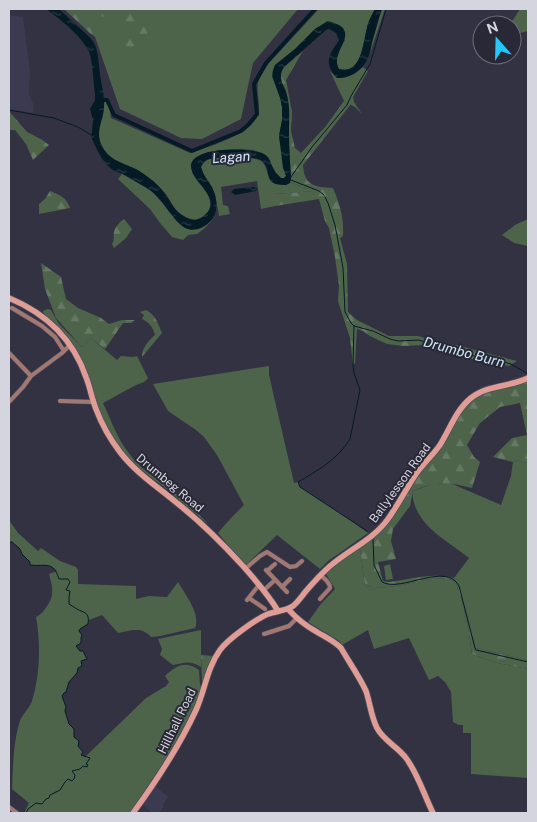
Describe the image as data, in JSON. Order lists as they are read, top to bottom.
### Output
{
  "streets": {
    "street": ["Drumbeg Road", "Ballylesson Road", "Hillhall Road"]
  },
  "crossings": [
    ["Drumbeg Road", "Hillhall Road"],
    ["Ballylesson Road", "Hillhall Road"]
  ],
  "water": ["Lagan", "Drumbo Burn"],
  "north": "top"
}
